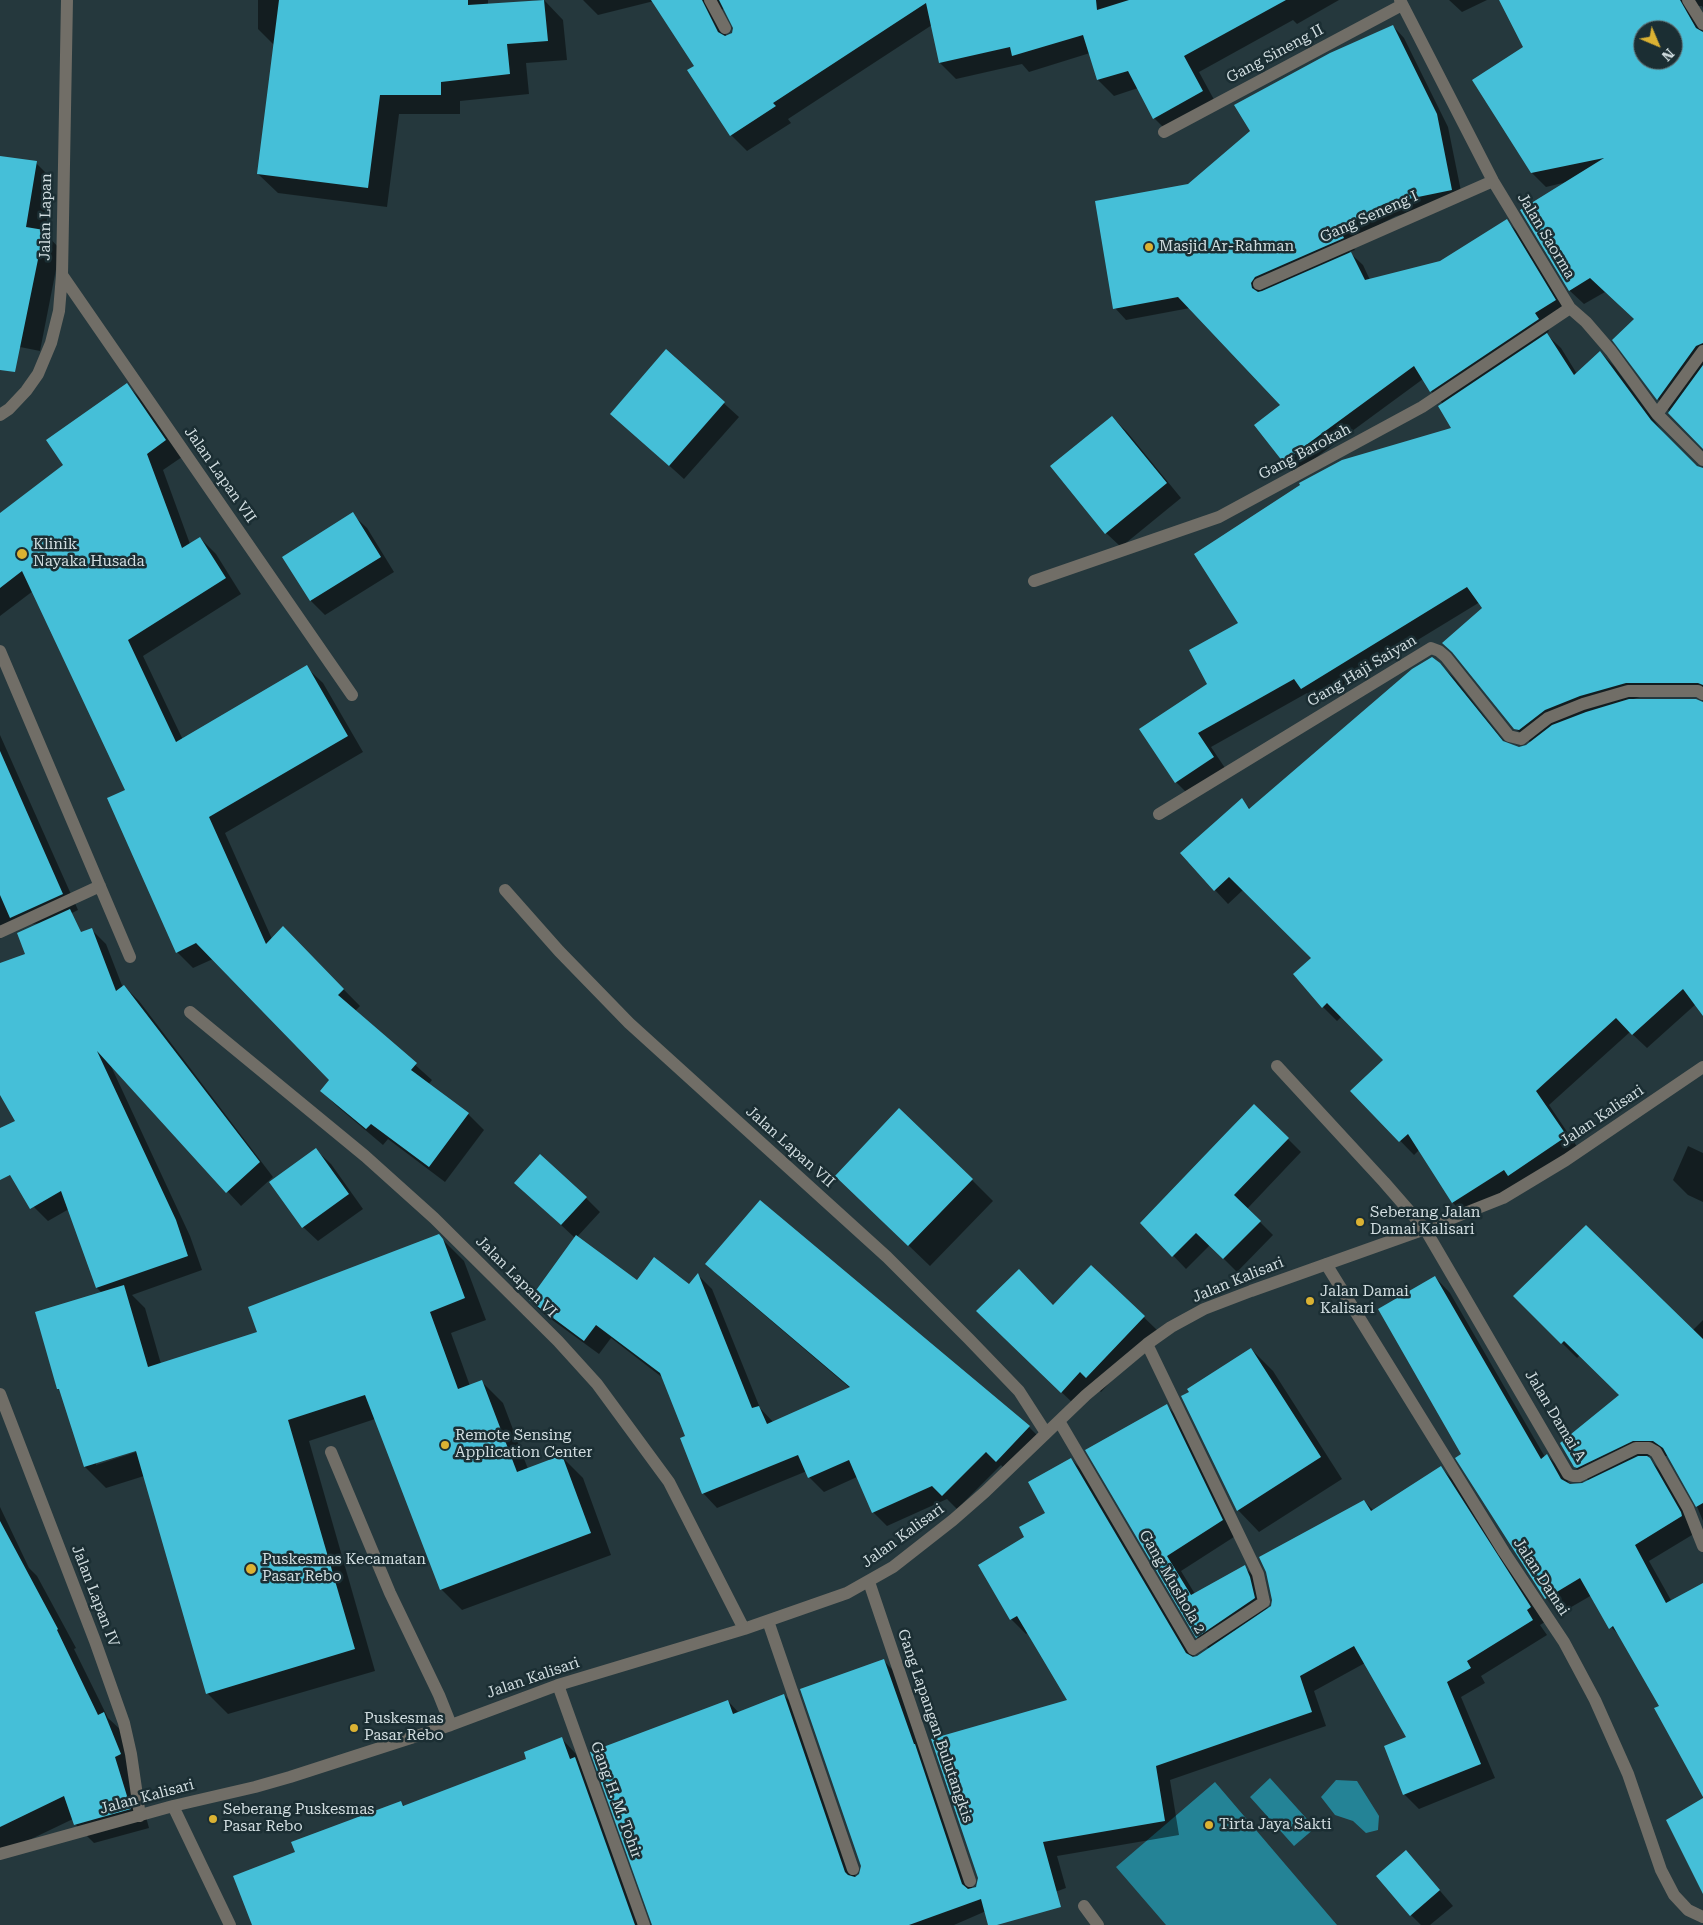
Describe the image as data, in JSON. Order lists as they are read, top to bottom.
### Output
{
  "streets": {
    "street": [
      "Gang Sineng II",
      "Jalan Lapan",
      "Gang Seneng I",
      "Jalan Saorma",
      "Gang Barokah",
      "Jalan Lapan VII",
      "Gang Haji Saiyan",
      "Jalan Kalisari",
      "Jalan Lapan VI",
      "Jalan Damai A",
      "Jalan Damai",
      "Gang Mushola 2",
      "Jalan Lapan IV",
      "Gang Lapangan Bulutangkis",
      "Gang H. M. Tohir"
    ]
  },
  "crossings": [
    ["Gang Sineng II", "Jalan Saorma"],
    ["Jalan Lapan", "Jalan Lapan VII"],
    ["Gang Seneng I", "Jalan Saorma"],
    ["Jalan Saorma", "Gang Barokah"],
    ["Jalan Lapan VII", "Jalan Kalisari"],
    ["Jalan Kalisari", "Jalan Lapan VI"],
    ["Jalan Kalisari", "Jalan Damai A"],
    ["Jalan Kalisari", "Jalan Damai"],
    ["Jalan Kalisari", "Gang Mushola 2"],
    ["Jalan Kalisari", "Jalan Lapan IV"],
    ["Jalan Kalisari", "Gang Lapangan Bulutangkis"],
    ["Jalan Kalisari", "Gang H. M. Tohir"]
  ],
  "places": [
    "Masjid Ar-Rahman",
    "Klinik Nayaka Husada",
    "Seberang Jalan Damai Kalisari",
    "Jalan Damai Kalisari",
    "Remote Sensing Application Center",
    "Puskesmas Kecamatan Pasar Rebo",
    "Puskesmas Pasar Rebo",
    "Seberang Puskesmas Pasar Rebo",
    "Tirta Jaya Sakti"
  ],
  "north": "bottom right"
}
